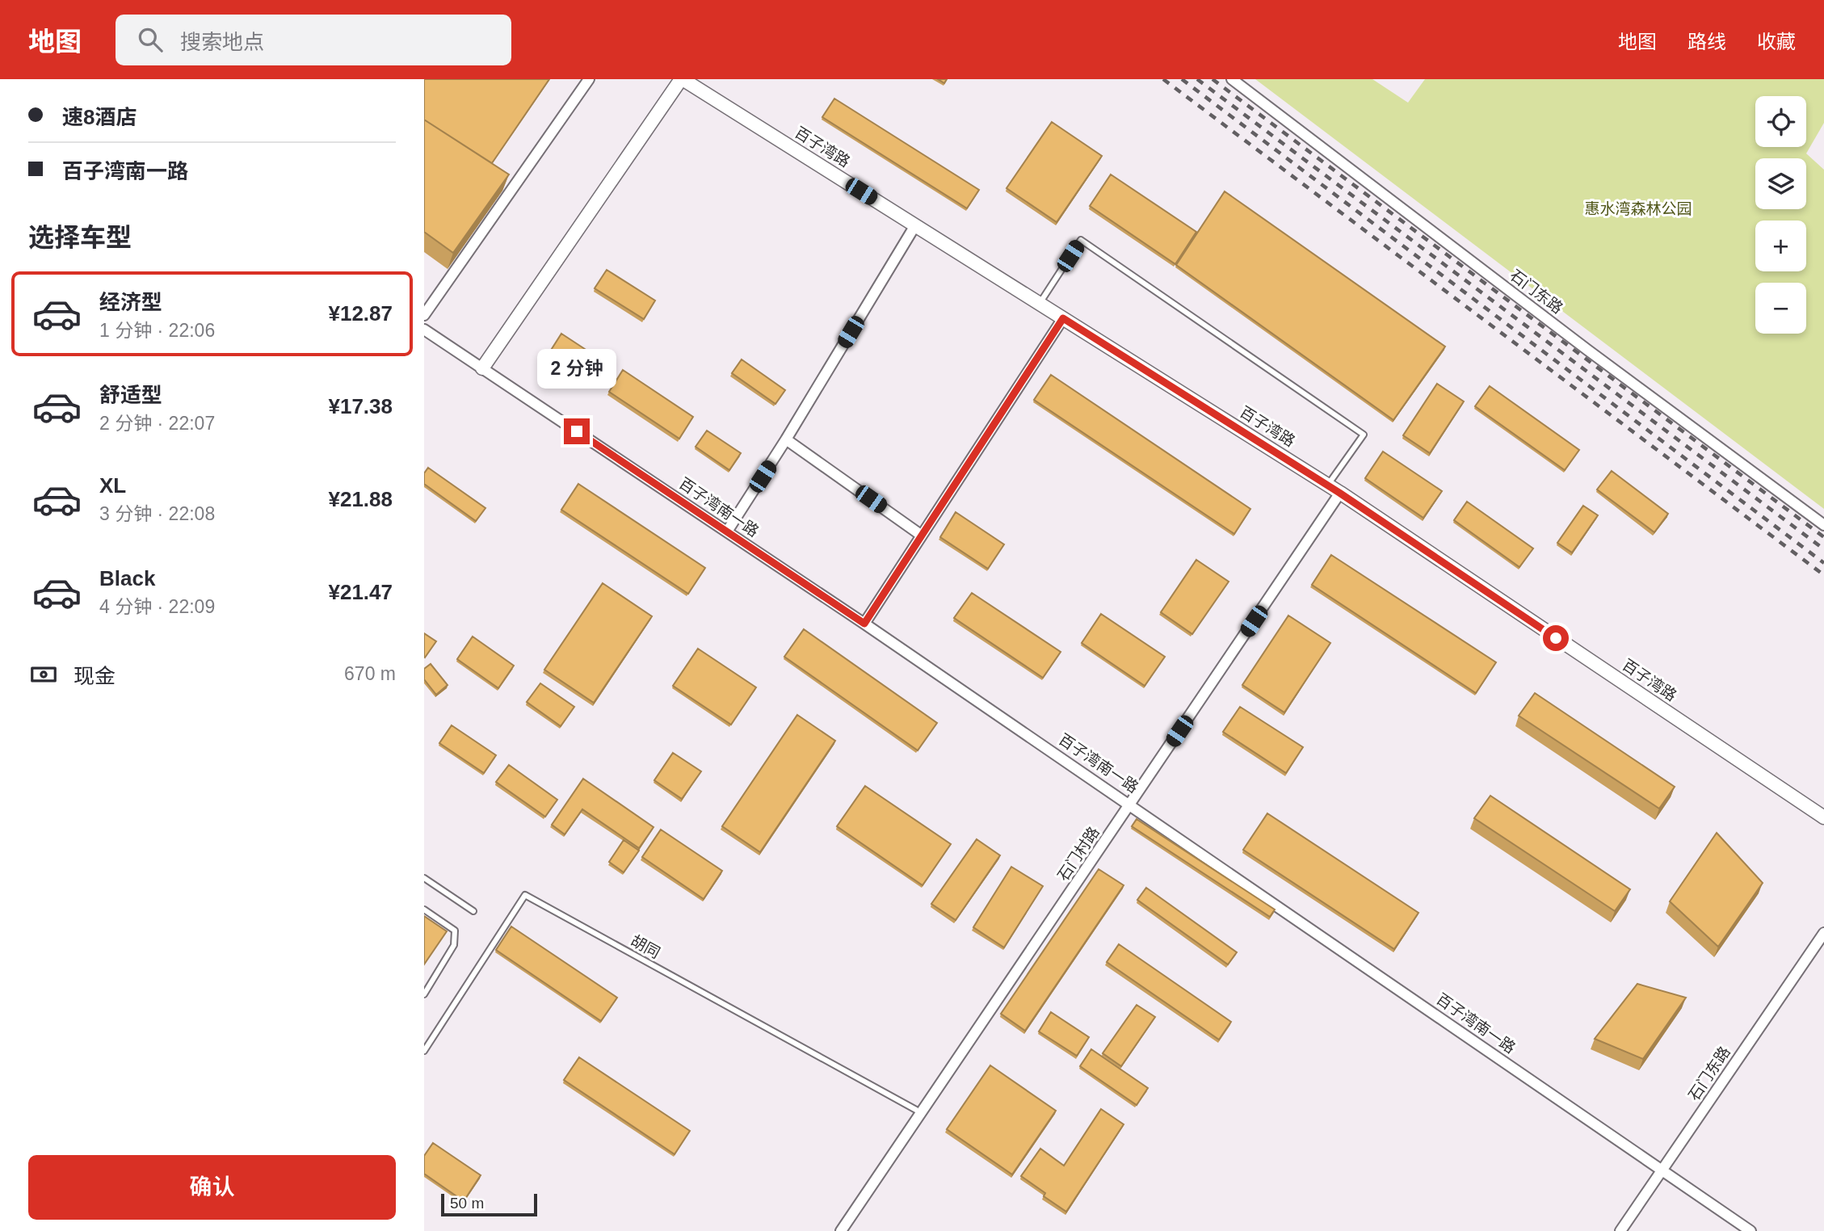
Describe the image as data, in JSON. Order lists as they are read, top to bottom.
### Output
{
  "streets": {
    "street": [
      "百子湾路",
      "石门东路",
      "百子湾南一路",
      "石门村路"
    ],
    "lane": ["胡同"]
  },
  "crossings": [
    ["百子湾路", "石门村路"],
    ["石门东路", "百子湾南一路"],
    ["百子湾南一路", "石门村路"]
  ],
  "parks": ["惠水湾森林公园"],
  "scale_bar": "50 m",
  "page": {
    "header": "地图",
    "search": "搜索地点",
    "nav": ["地图", "路线", "收藏"],
    "banner": ["速8酒店", "百子湾南一路"],
    "map_buttons": ["+", "−"],
    "heading": "选择车型",
    "list": [
      {
        "name": "经济型",
        "note": "1 分钟 · 22:06",
        "value": "¥12.87"
      },
      {
        "name": "舒适型",
        "note": "2 分钟 · 22:07",
        "value": "¥17.38"
      },
      {
        "name": "XL",
        "note": "3 分钟 · 22:08",
        "value": "¥21.88"
      },
      {
        "name": "Black",
        "note": "4 分钟 · 22:09",
        "value": "¥21.47"
      }
    ],
    "bubble": "2 分钟",
    "pay": ["现金", "670 m"],
    "buttons": "确认",
    "scale": "50 m"
  }
}
